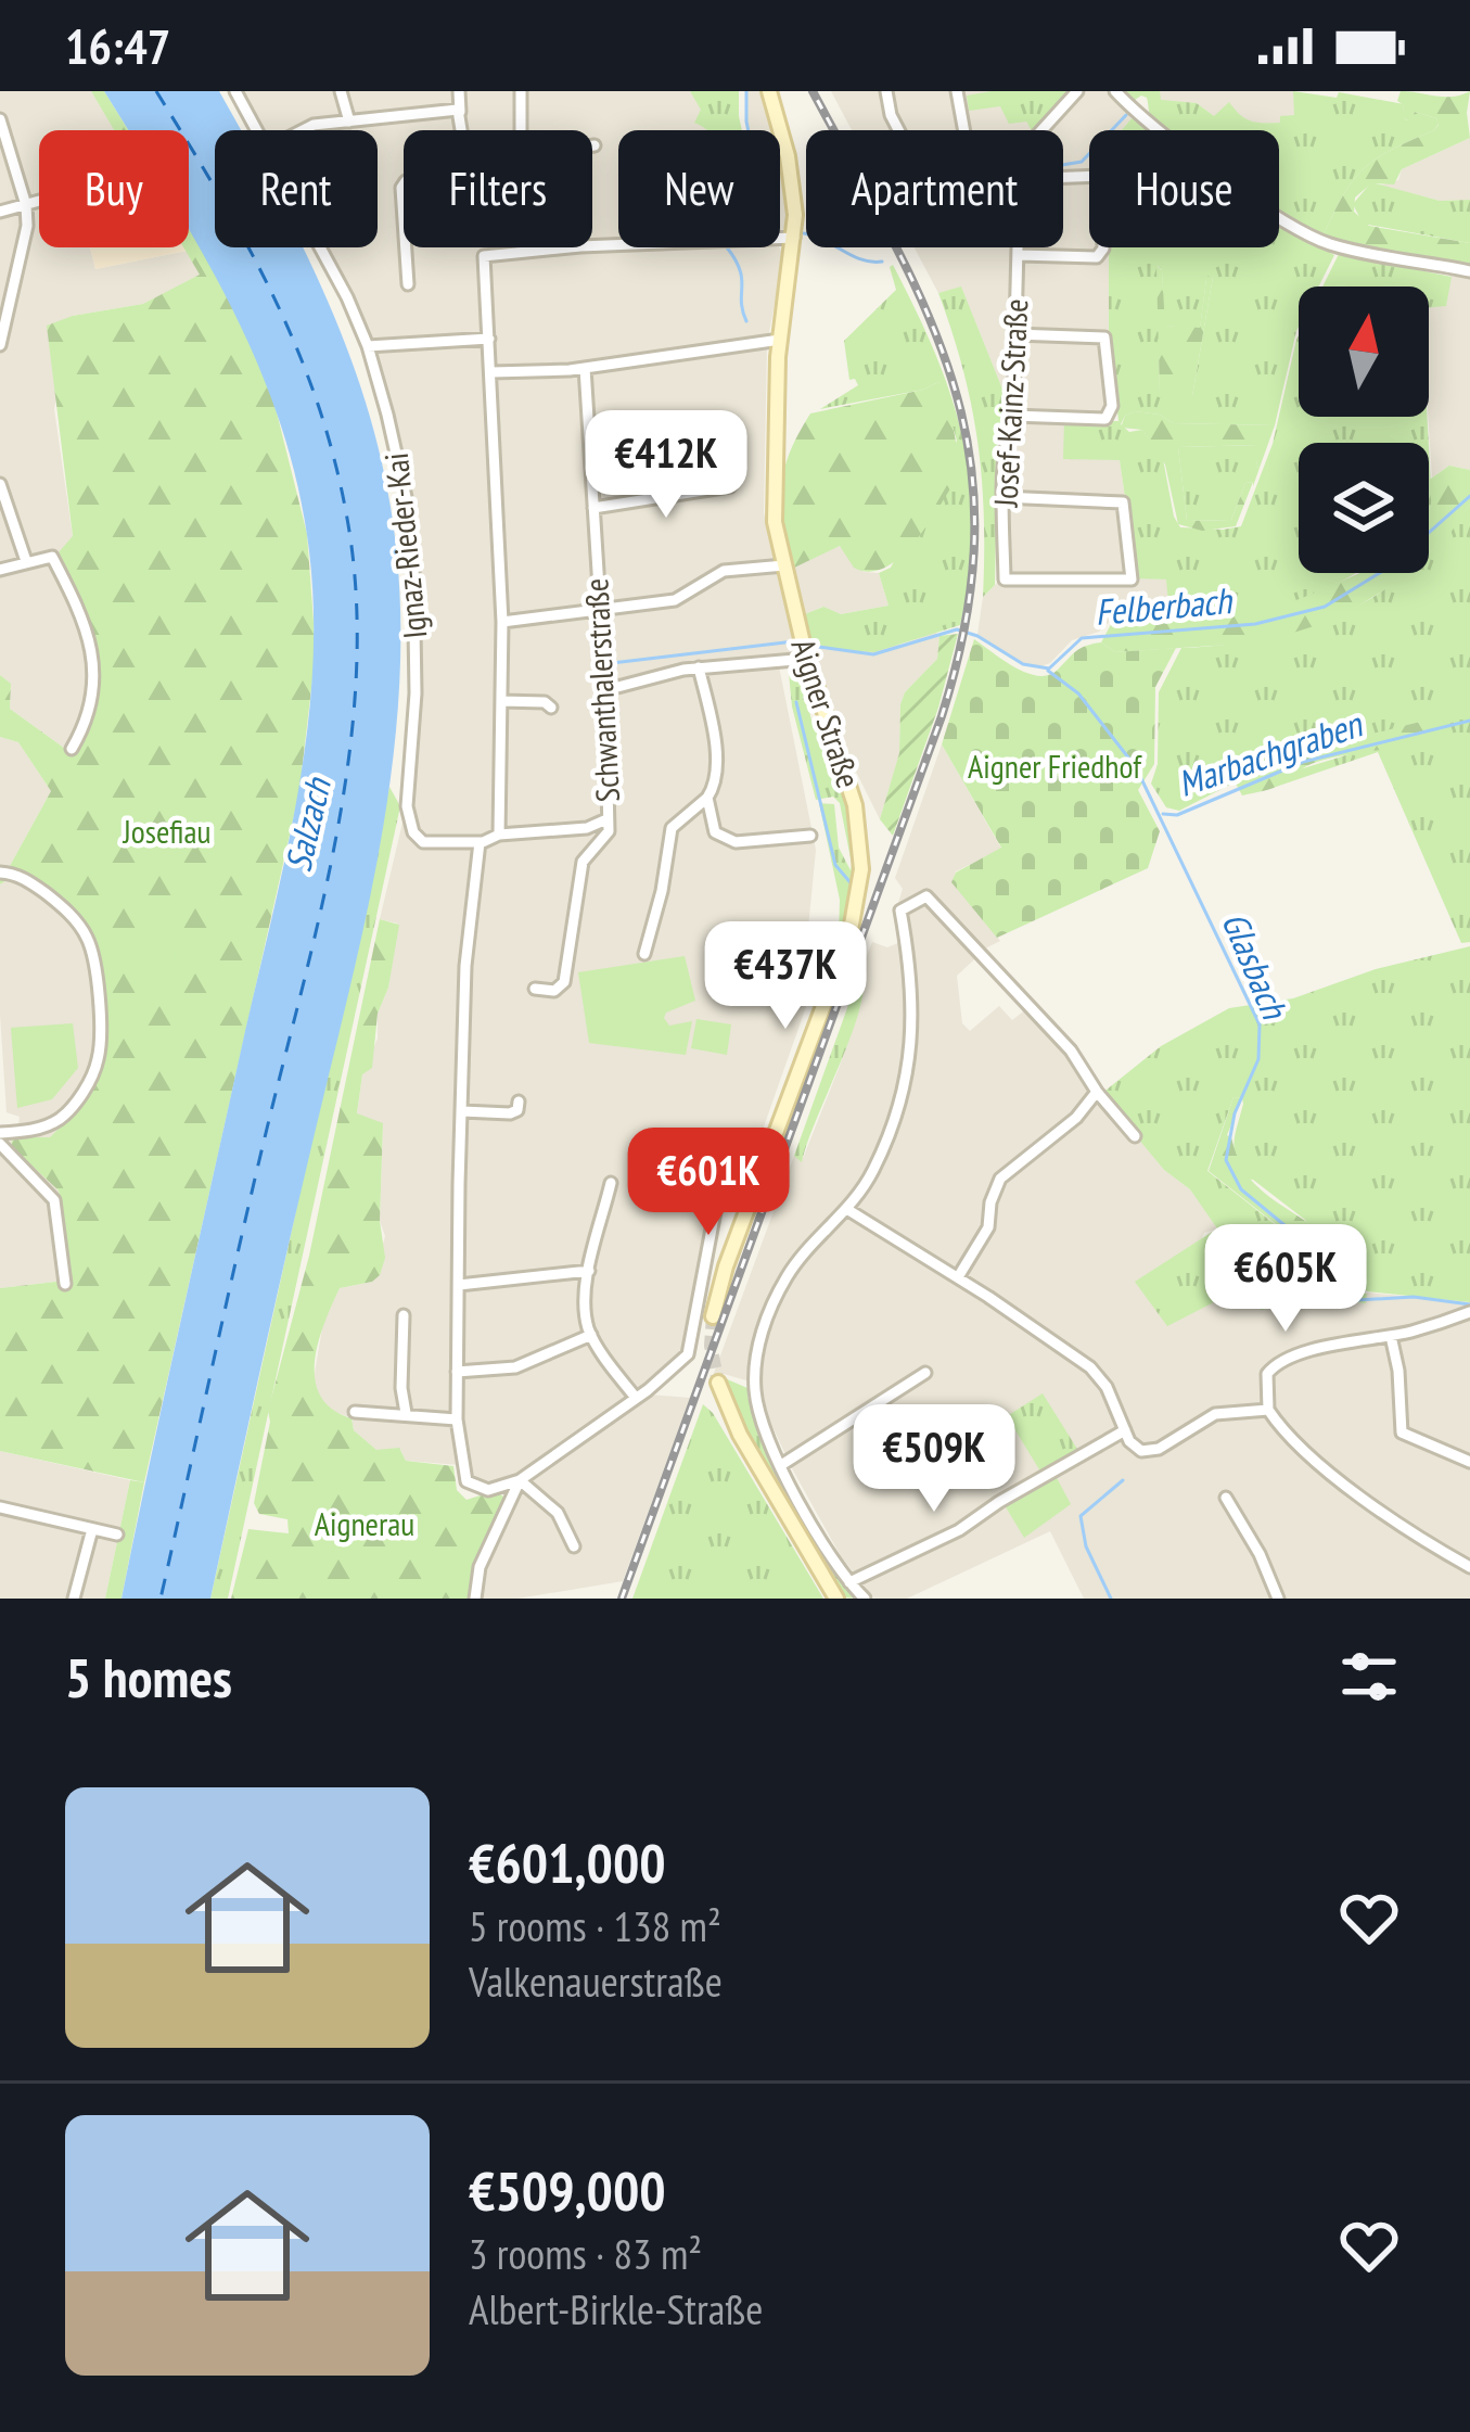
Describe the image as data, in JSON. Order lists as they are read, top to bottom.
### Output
{
  "streets": {
    "main road": ["Aigner Straße"],
    "street": ["Josef-Kainz-Straße", "Ignaz-Rieder-Kai", "Schwanthalerstraße"]
  },
  "crossings": [
    ["Ignaz-Rieder-Kai", "Schwanthalerstraße"]
  ],
  "water": [
    "Felberbach",
    "Marbachgraben",
    "Salzach",
    "Glasbach"
  ],
  "parks": ["Aigner Friedhof", "Josefiau", "Aignerau"],
  "north": "top",
  "page": {
    "status": "16:47",
    "chip": [
      "Buy",
      "Rent",
      "Filters",
      "New",
      "Apartment",
      "House"
    ],
    "price": [
      "€412K",
      "€437K",
      "€601K",
      "€605K",
      "€509K"
    ],
    "heading": "5 homes",
    "list": [
      {
        "name": "€601,000",
        "note": "5 rooms · 138 m² · Valkenauerstraße"
      },
      {
        "name": "€509,000",
        "note": "3 rooms · 83 m² · Albert-Birkle-Straße"
      }
    ]
  }
}
